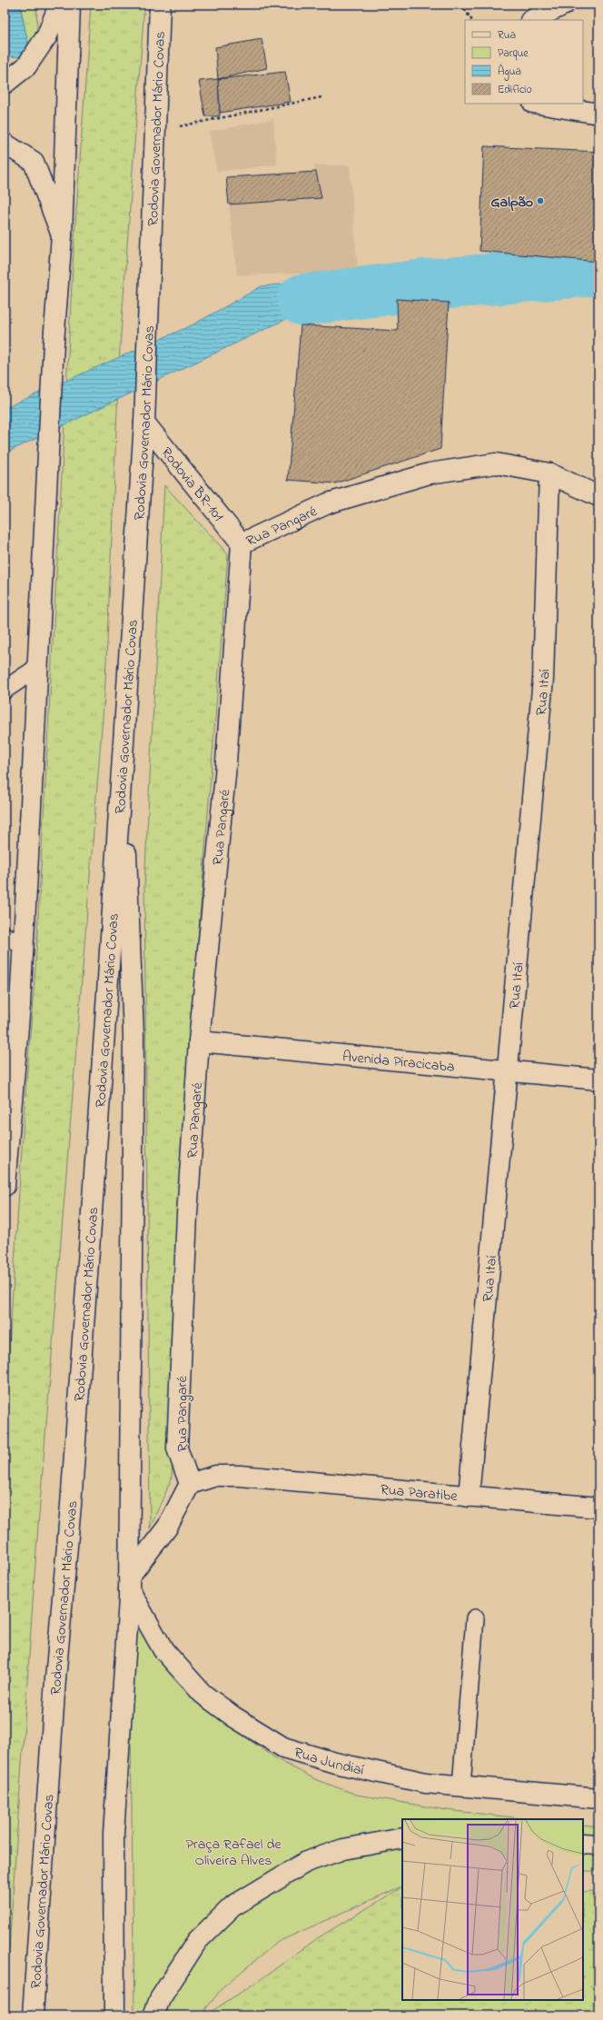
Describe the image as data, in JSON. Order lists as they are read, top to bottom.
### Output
{
  "streets": {
    "main road": [
      "Rodovia Governador Mário Covas",
      "Rodovia BR-101",
      "Rua Pangaré",
      "Rua Itaí",
      "Avenida Piracicaba",
      "Rua Paratibe",
      "Rua Jundiaí"
    ]
  },
  "crossings": [
    ["Rodovia Governador Mário Covas", "Rodovia BR-101"],
    ["Rodovia BR-101", "Rua Pangaré"],
    ["Rua Pangaré", "Rua Itaí"],
    ["Rua Pangaré", "Avenida Piracicaba"],
    ["Rua Pangaré", "Rua Paratibe"],
    ["Rua Itaí", "Avenida Piracicaba"],
    ["Rua Itaí", "Rua Paratibe"]
  ],
  "parks": ["Praça Rafael de Oliveira Alves"],
  "places": ["Galpão"],
  "legend": [
    "Rua",
    "Parque",
    "Água",
    "Edifício"
  ]
}
